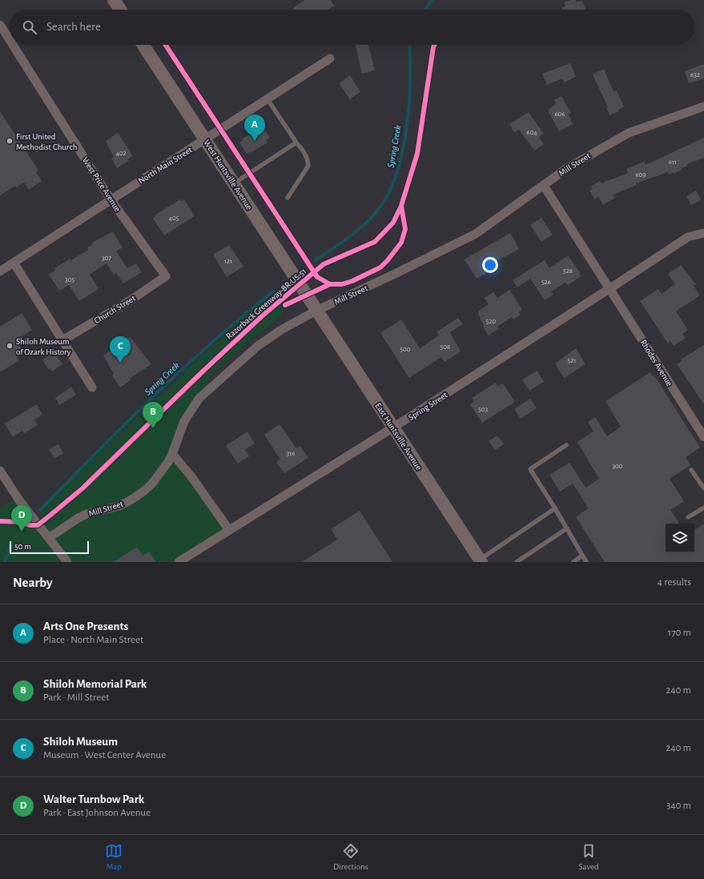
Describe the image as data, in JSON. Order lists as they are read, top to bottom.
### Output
{
  "streets": {
    "main road": ["West Huntsville Avenue", "East Huntsville Avenue"],
    "street": [
      "Mill Street",
      "North Main Street",
      "West Price Avenue",
      "Church Street",
      "Rhodes Avenue",
      "Spring Street"
    ],
    "cycle path": ["Razorback Greenway-BR:US:51"]
  },
  "crossings": [
    ["Mill Street", "West Huntsville Avenue"],
    ["Mill Street", "Rhodes Avenue"],
    ["Mill Street", "East Huntsville Avenue"],
    ["North Main Street", "West Huntsville Avenue"],
    ["North Main Street", "West Price Avenue"],
    ["West Huntsville Avenue", "East Huntsville Avenue"],
    ["West Price Avenue", "Church Street"],
    ["Rhodes Avenue", "Spring Street"],
    ["Spring Street", "East Huntsville Avenue"]
  ],
  "water": ["Spring Creek"],
  "places": ["First United Methodist Church", "Shiloh Museum of Ozark History"],
  "house_numbers": [
    "632",
    "606",
    "604",
    "402",
    "611",
    "609",
    "405",
    "307",
    "121",
    "528",
    "305",
    "526",
    "520",
    "508",
    "500",
    "521",
    "503",
    "316",
    "300"
  ],
  "scale_bar": "50 m",
  "page": {
    "search": "Search here",
    "pins": [
      "A",
      "C",
      "B",
      "D"
    ],
    "scale": "50 m",
    "heading": ["Nearby", "4 results"],
    "list": [
      {
        "mark": "A",
        "name": "Arts One Presents",
        "note": "Place · North Main Street",
        "value": "170 m"
      },
      {
        "mark": "B",
        "name": "Shiloh Memorial Park",
        "note": "Park · Mill Street",
        "value": "240 m"
      },
      {
        "mark": "C",
        "name": "Shiloh Museum",
        "note": "Museum · West Center Avenue",
        "value": "240 m"
      },
      {
        "mark": "D",
        "name": "Walter Turnbow Park",
        "note": "Park · East Johnson Avenue",
        "value": "340 m"
      }
    ],
    "nav": ["Map", "Directions", "Saved"]
  }
}
